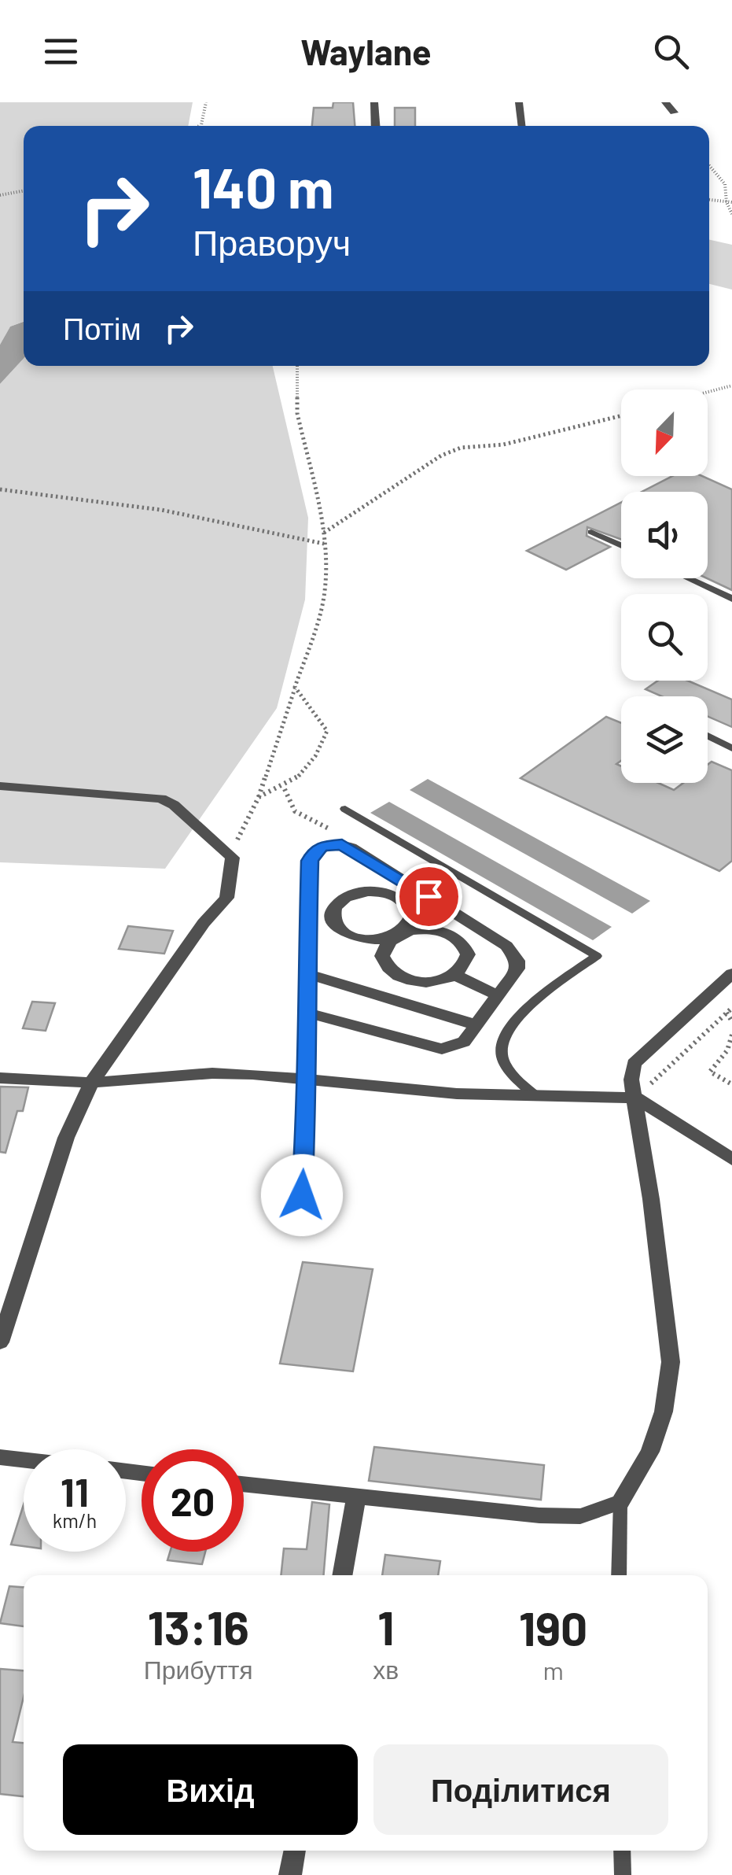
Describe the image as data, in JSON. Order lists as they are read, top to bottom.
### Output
{
  "north": "bottom left",
  "page": {
    "header": "Waylane",
    "turn": ["140 m", "Праворуч"],
    "then": "Потім",
    "speed": "11 km/h",
    "limit": "20",
    "eta": [
      "13:16",
      "Прибуття",
      "1",
      "хв",
      "190",
      "m"
    ],
    "buttons": ["Вихід", "Поділитися"]
  }
}
